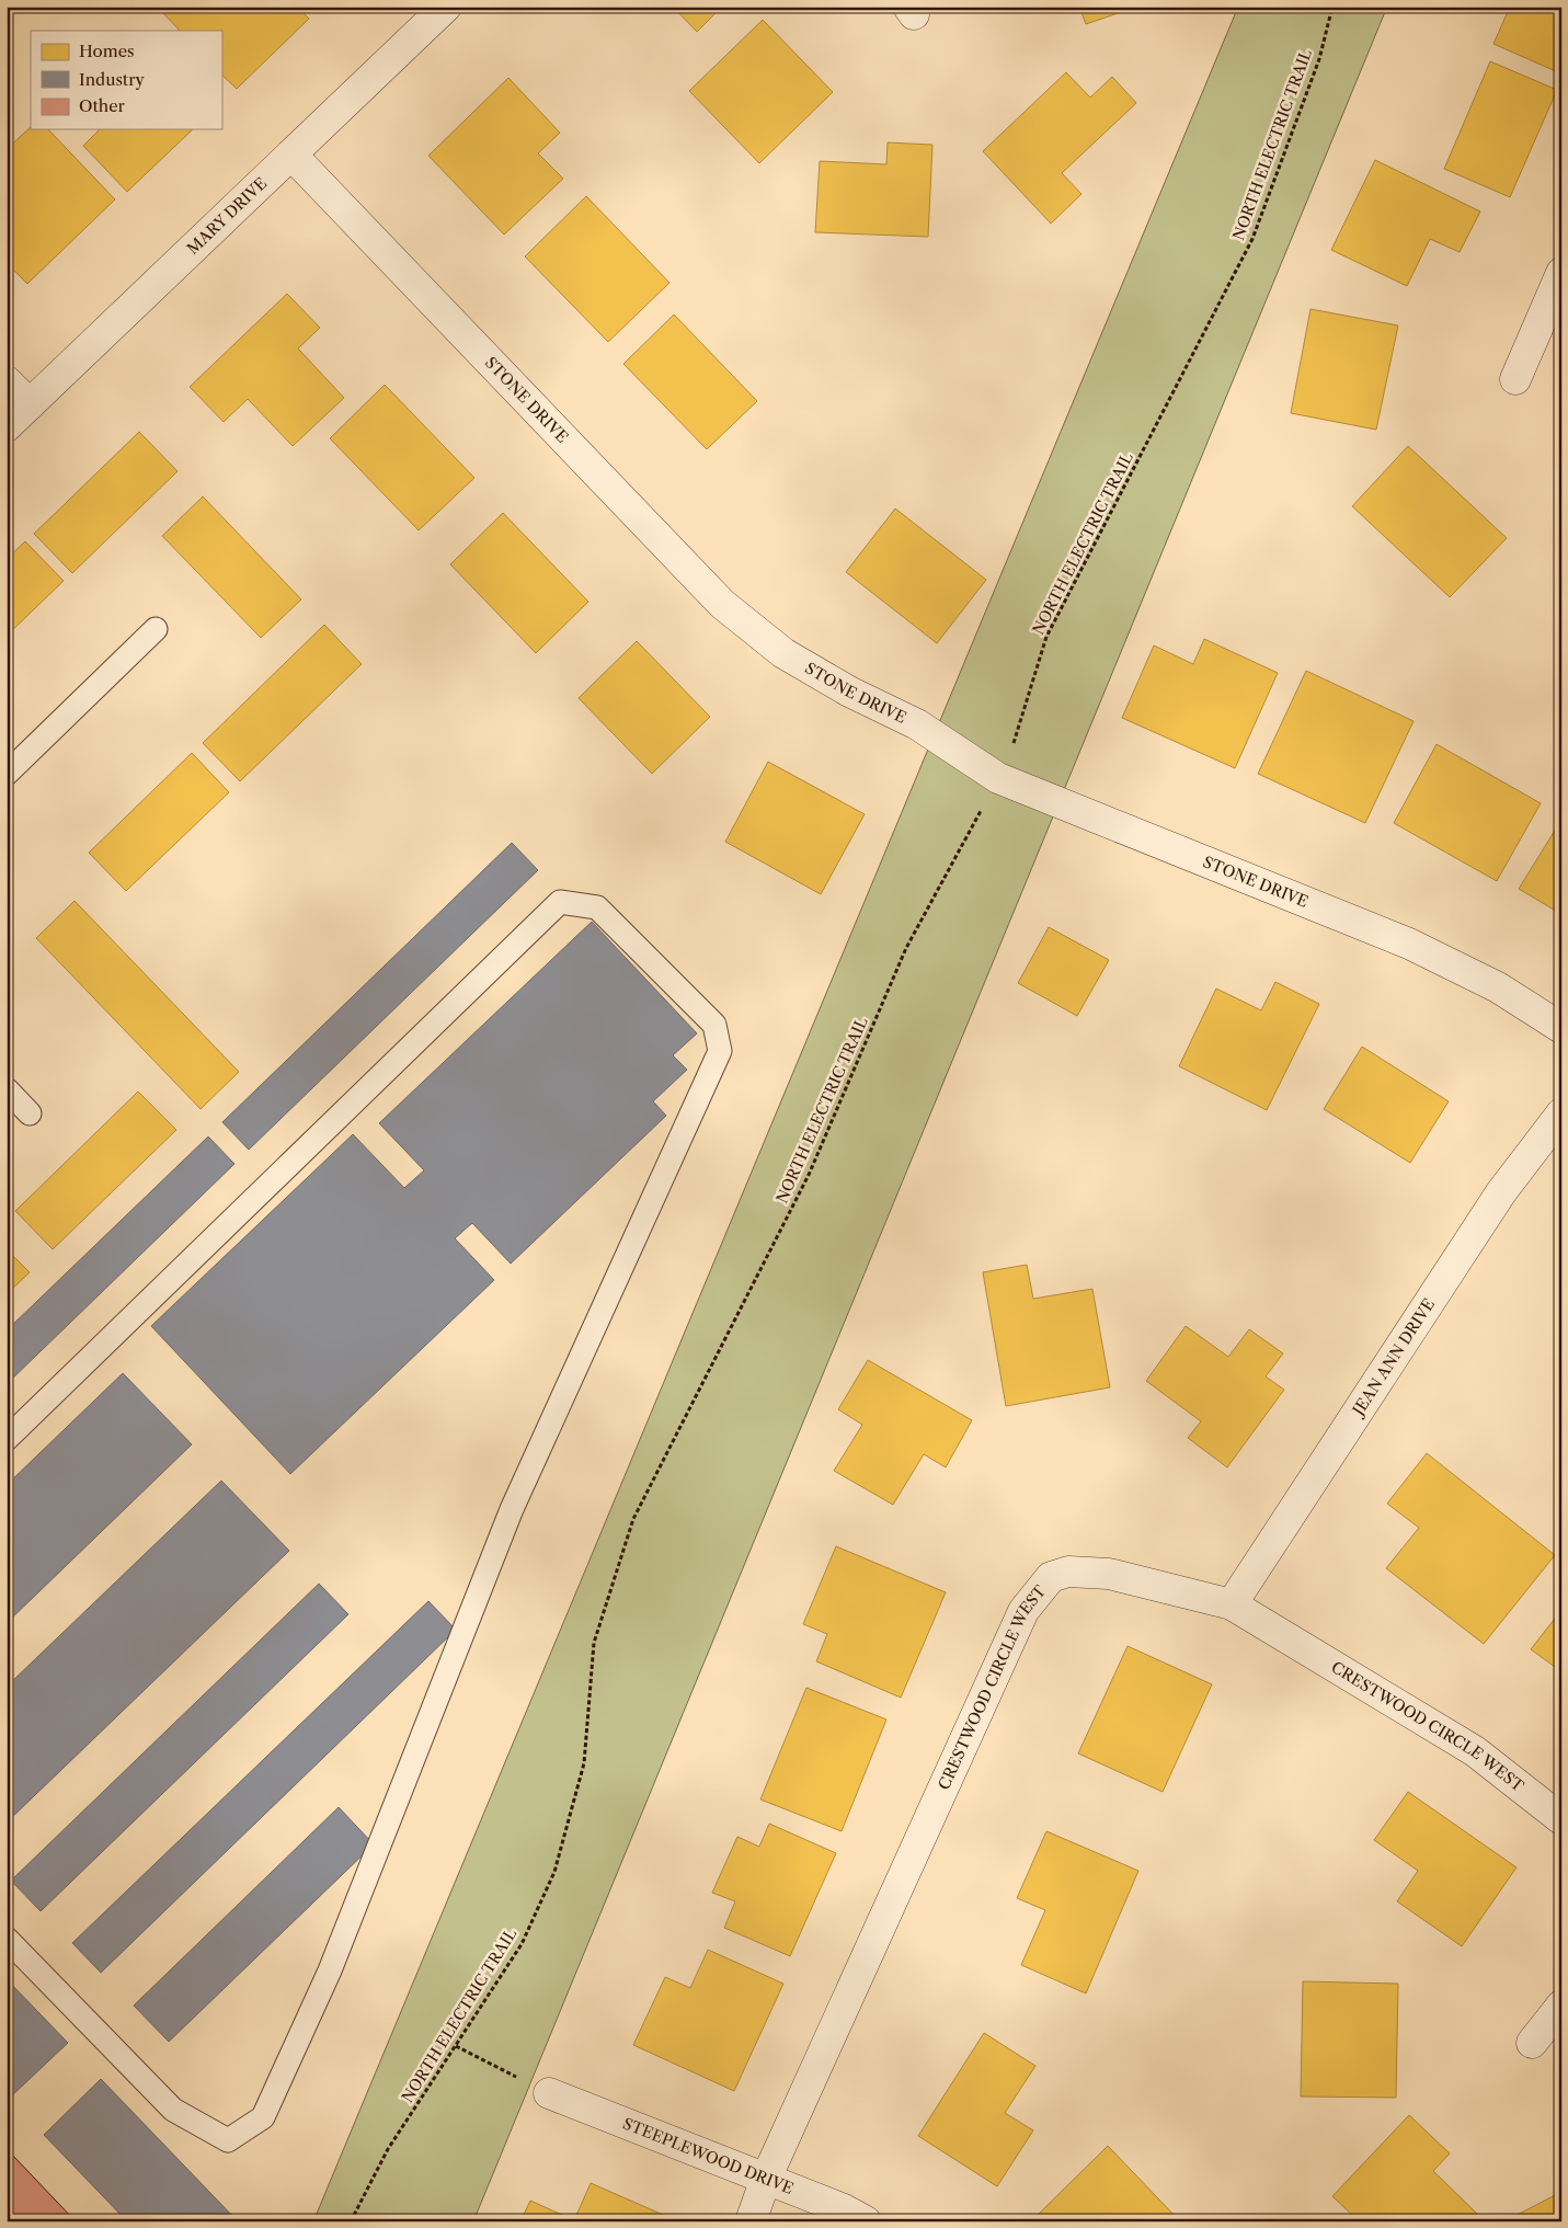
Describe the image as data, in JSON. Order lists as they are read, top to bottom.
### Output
{
  "streets": {
    "street": [
      "MARY DRIVE",
      "STONE DRIVE",
      "JEAN ANN DRIVE",
      "CRESTWOOD CIRCLE WEST",
      "STEEPLEWOOD DRIVE"
    ],
    "path": ["NORTH ELECTRIC TRAIL"]
  },
  "crossings": [
    ["NORTH ELECTRIC TRAIL", "STONE DRIVE"],
    ["MARY DRIVE", "STONE DRIVE"],
    ["JEAN ANN DRIVE", "CRESTWOOD CIRCLE WEST"],
    ["CRESTWOOD CIRCLE WEST", "STEEPLEWOOD DRIVE"]
  ],
  "legend": ["Homes", "Industry", "Other"]
}
